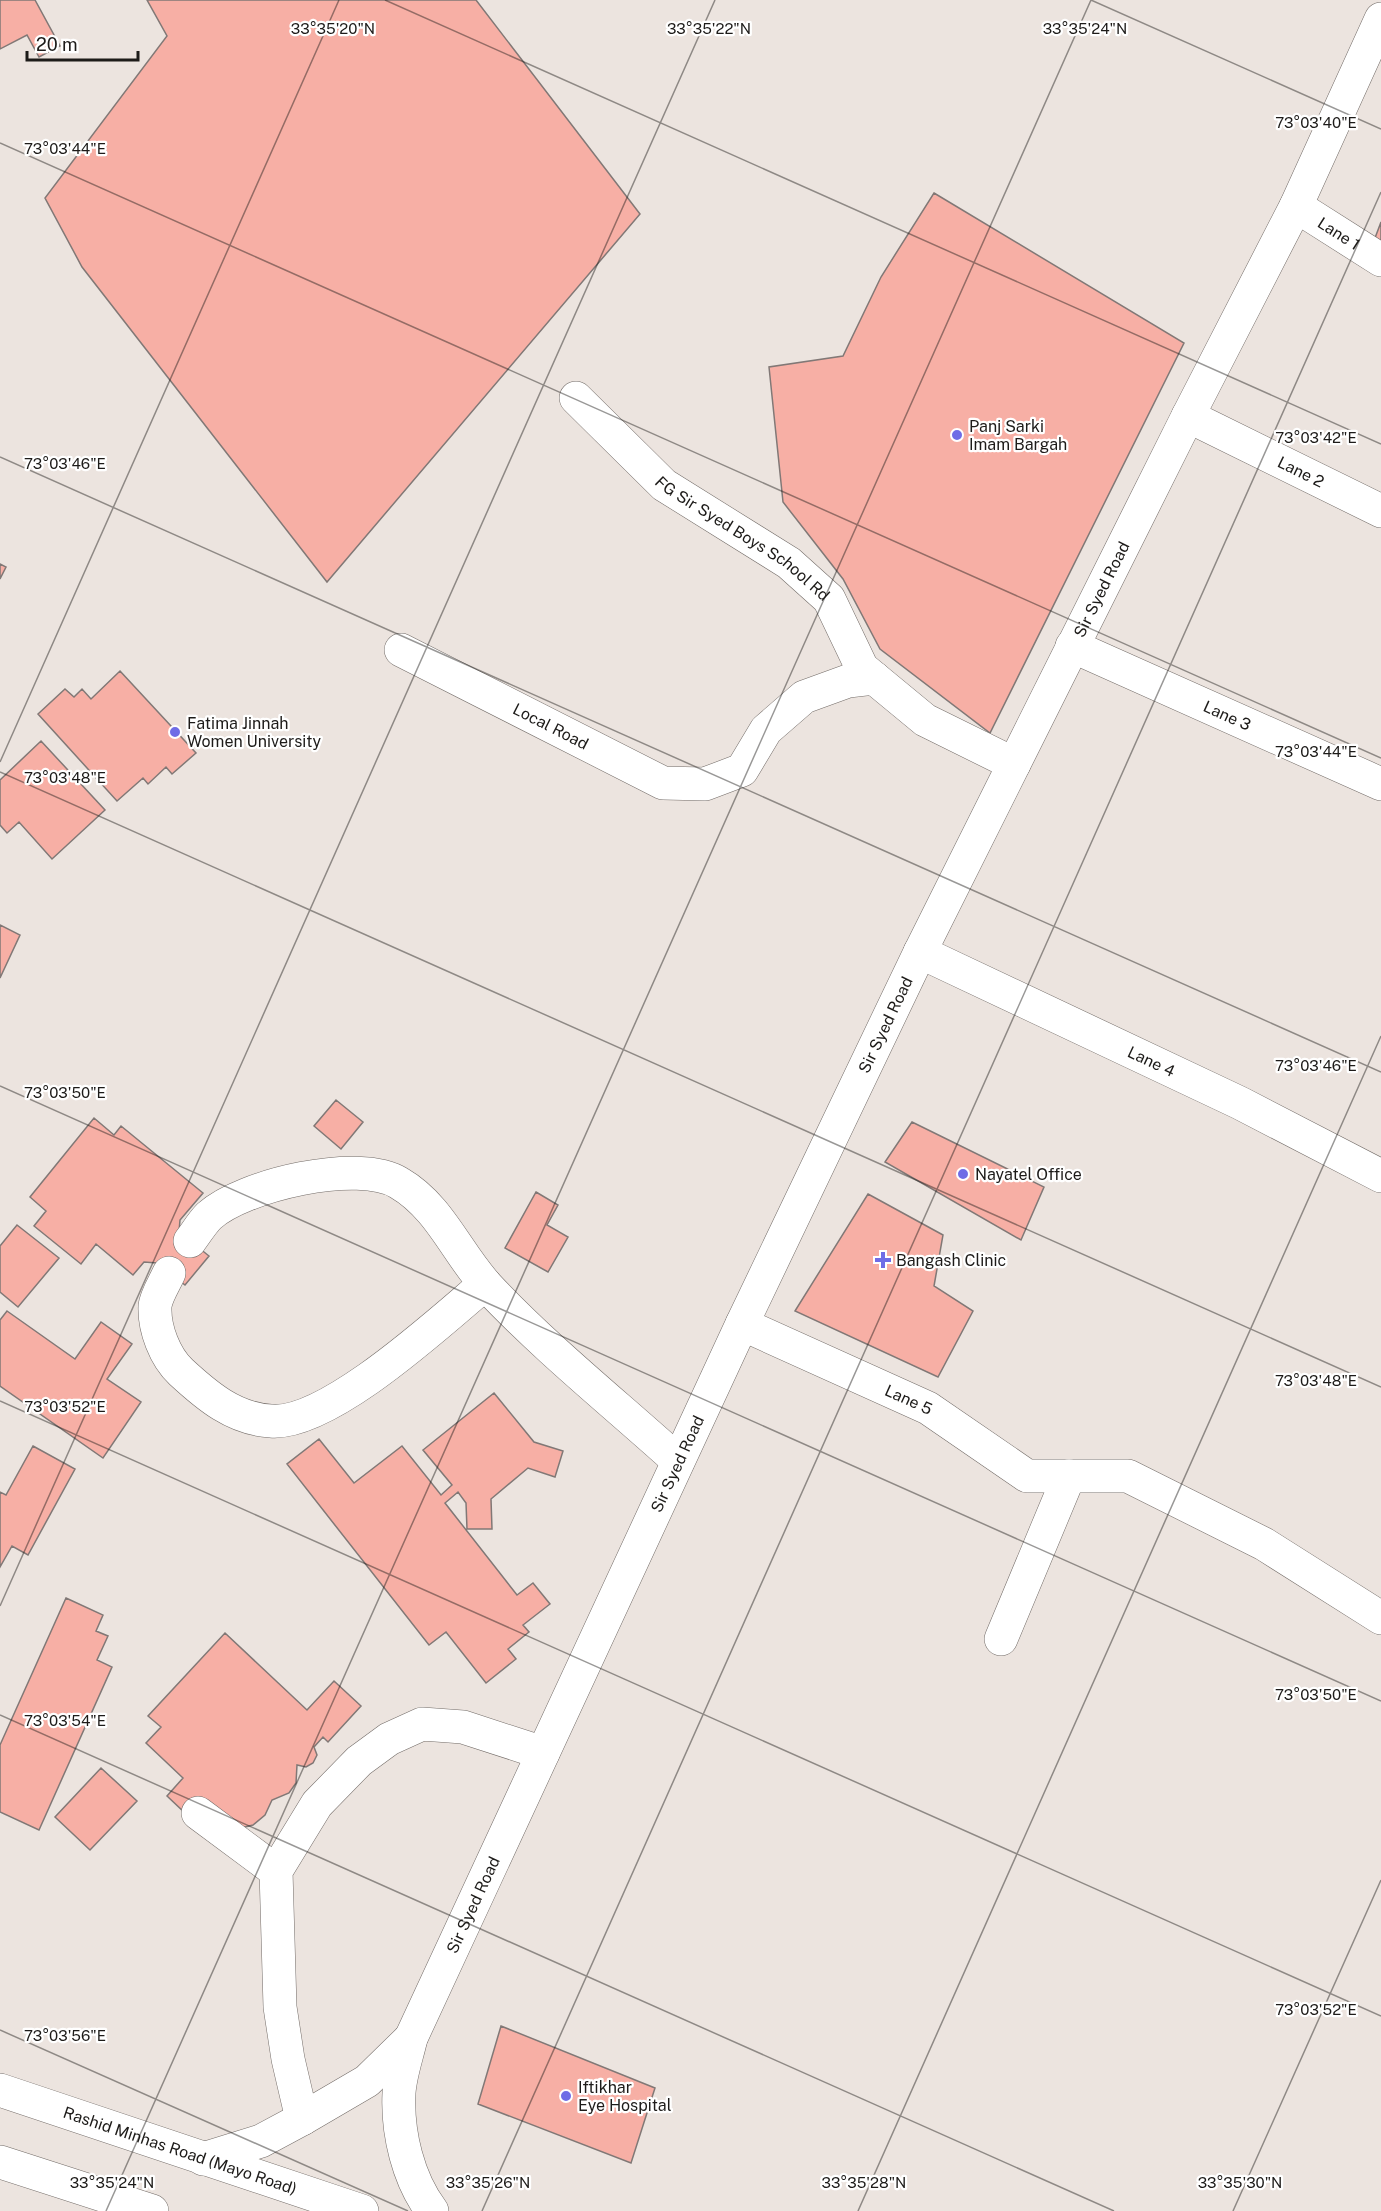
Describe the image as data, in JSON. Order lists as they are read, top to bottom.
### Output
{
  "streets": {
    "street": [
      "Lane 1",
      "Lane 2",
      "FG Sir Syed Boys School Rd",
      "Sir Syed Road",
      "Lane 3",
      "Local Road",
      "Lane 4",
      "Lane 5",
      "Rashid Minhas Road (Mayo Road)"
    ]
  },
  "crossings": [
    ["Lane 1", "Sir Syed Road"],
    ["Lane 2", "Sir Syed Road"],
    ["FG Sir Syed Boys School Rd", "Sir Syed Road"],
    ["FG Sir Syed Boys School Rd", "Local Road"],
    ["Sir Syed Road", "Lane 3"],
    ["Sir Syed Road", "Lane 4"],
    ["Sir Syed Road", "Lane 5"],
    ["Sir Syed Road", "Rashid Minhas Road (Mayo Road)"]
  ],
  "places": {
    "other": [
      "Panj Sarki Imam Bargah",
      "Fatima Jinnah Women University",
      "Nayatel Office",
      "Iftikhar Eye Hospital"
    ],
    "health": ["Bangash Clinic"]
  },
  "scale_bar": "20 m",
  "coordinates": [
    "33°35'20\"N",
    "33°35'22\"N",
    "33°35'24\"N",
    "73°03'40\"E",
    "73°03'44\"E",
    "73°03'42\"E",
    "73°03'46\"E",
    "73°03'48\"E",
    "73°03'50\"E",
    "73°03'52\"E",
    "73°03'54\"E",
    "73°03'56\"E",
    "33°35'26\"N",
    "33°35'28\"N",
    "33°35'30\"N"
  ]
}
